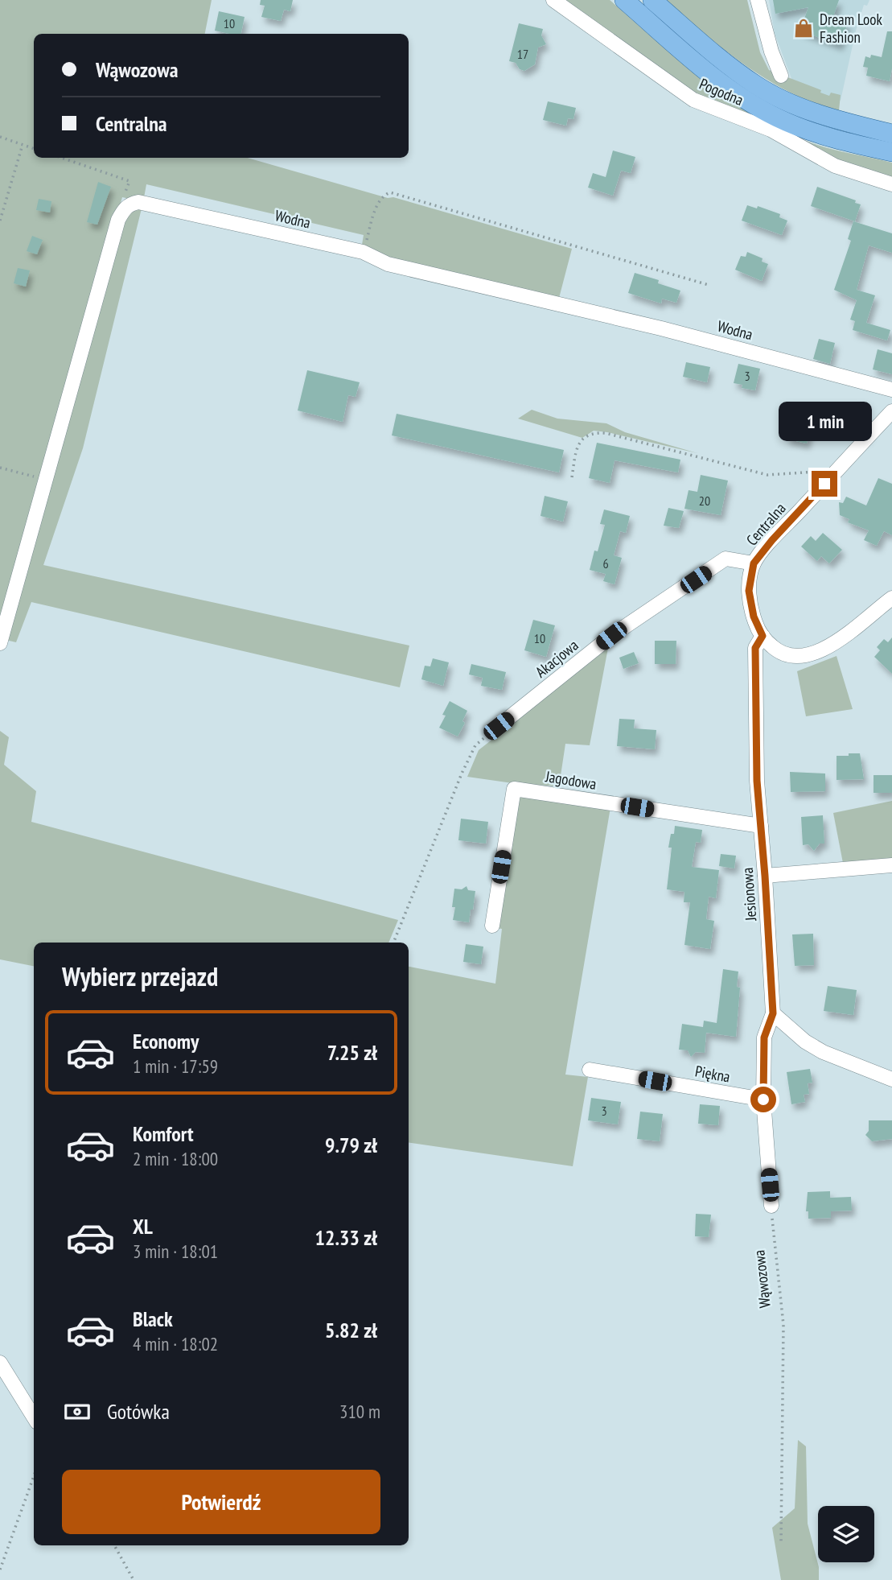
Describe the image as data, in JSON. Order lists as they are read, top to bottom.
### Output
{
  "streets": {
    "street": [
      "Pogodna",
      "Wodna",
      "Centralna",
      "Akacjowa",
      "Jagodowa",
      "Jesionowa",
      "Piękna"
    ],
    "path": ["Wąwozowa"]
  },
  "crossings": [
    ["Centralna", "Akacjowa"],
    ["Centralna", "Jesionowa"],
    ["Jagodowa", "Jesionowa"]
  ],
  "places": {
    "shop": ["Dream Look Fashion"]
  },
  "house_numbers": [
    "10",
    "17",
    "3",
    "20",
    "6",
    "10",
    "3"
  ],
  "page": {
    "banner": ["Wąwozowa", "Centralna"],
    "bubble": "1 min",
    "heading": "Wybierz przejazd",
    "list": [
      {
        "name": "Economy",
        "note": "1 min · 17:59",
        "value": "7.25 zł"
      },
      {
        "name": "Komfort",
        "note": "2 min · 18:00",
        "value": "9.79 zł"
      },
      {
        "name": "XL",
        "note": "3 min · 18:01",
        "value": "12.33 zł"
      },
      {
        "name": "Black",
        "note": "4 min · 18:02",
        "value": "5.82 zł"
      }
    ],
    "pay": ["Gotówka", "310 m"],
    "buttons": "Potwierdź"
  }
}
